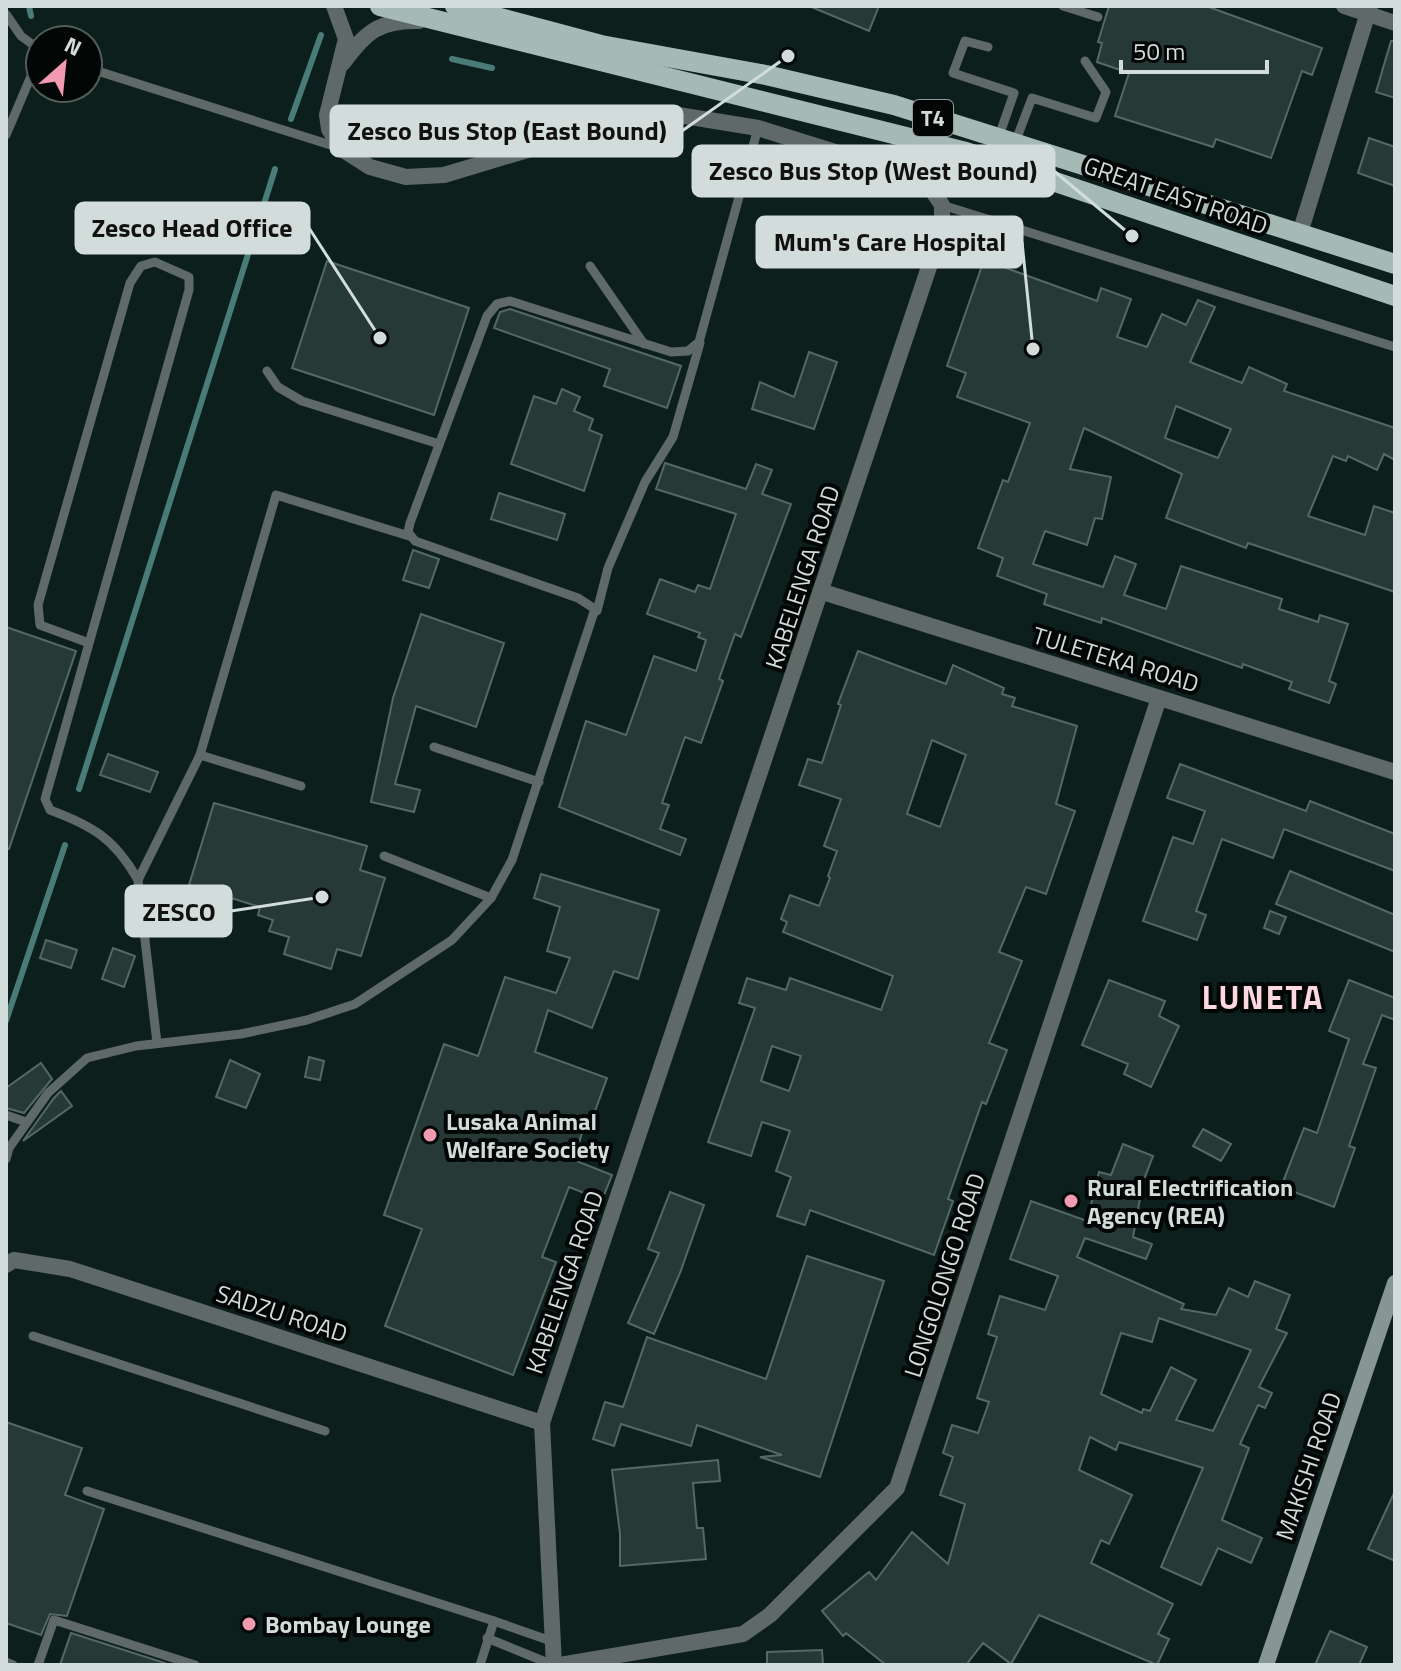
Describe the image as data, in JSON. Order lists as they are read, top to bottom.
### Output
{
  "streets": {
    "main road": ["T4", "GREAT EAST ROAD", "MAKISHI ROAD"],
    "street": [
      "KABELENGA ROAD",
      "TULETEKA ROAD",
      "LONGOLONGO ROAD",
      "SADZU ROAD"
    ]
  },
  "crossings": [
    ["KABELENGA ROAD", "TULETEKA ROAD"],
    ["KABELENGA ROAD", "LONGOLONGO ROAD"],
    ["KABELENGA ROAD", "SADZU ROAD"],
    ["TULETEKA ROAD", "LONGOLONGO ROAD"]
  ],
  "districts": ["LUNETA"],
  "places": [
    "Zesco Bus Stop (East Bound)",
    "Zesco Bus Stop (West Bound)",
    "Zesco Head Office",
    "Mum's Care Hospital",
    "ZESCO",
    "Lusaka Animal Welfare Society",
    "Rural Electrification Agency (REA)",
    "Bombay Lounge"
  ],
  "scale_bar": "50 m",
  "north": "top right"
}
